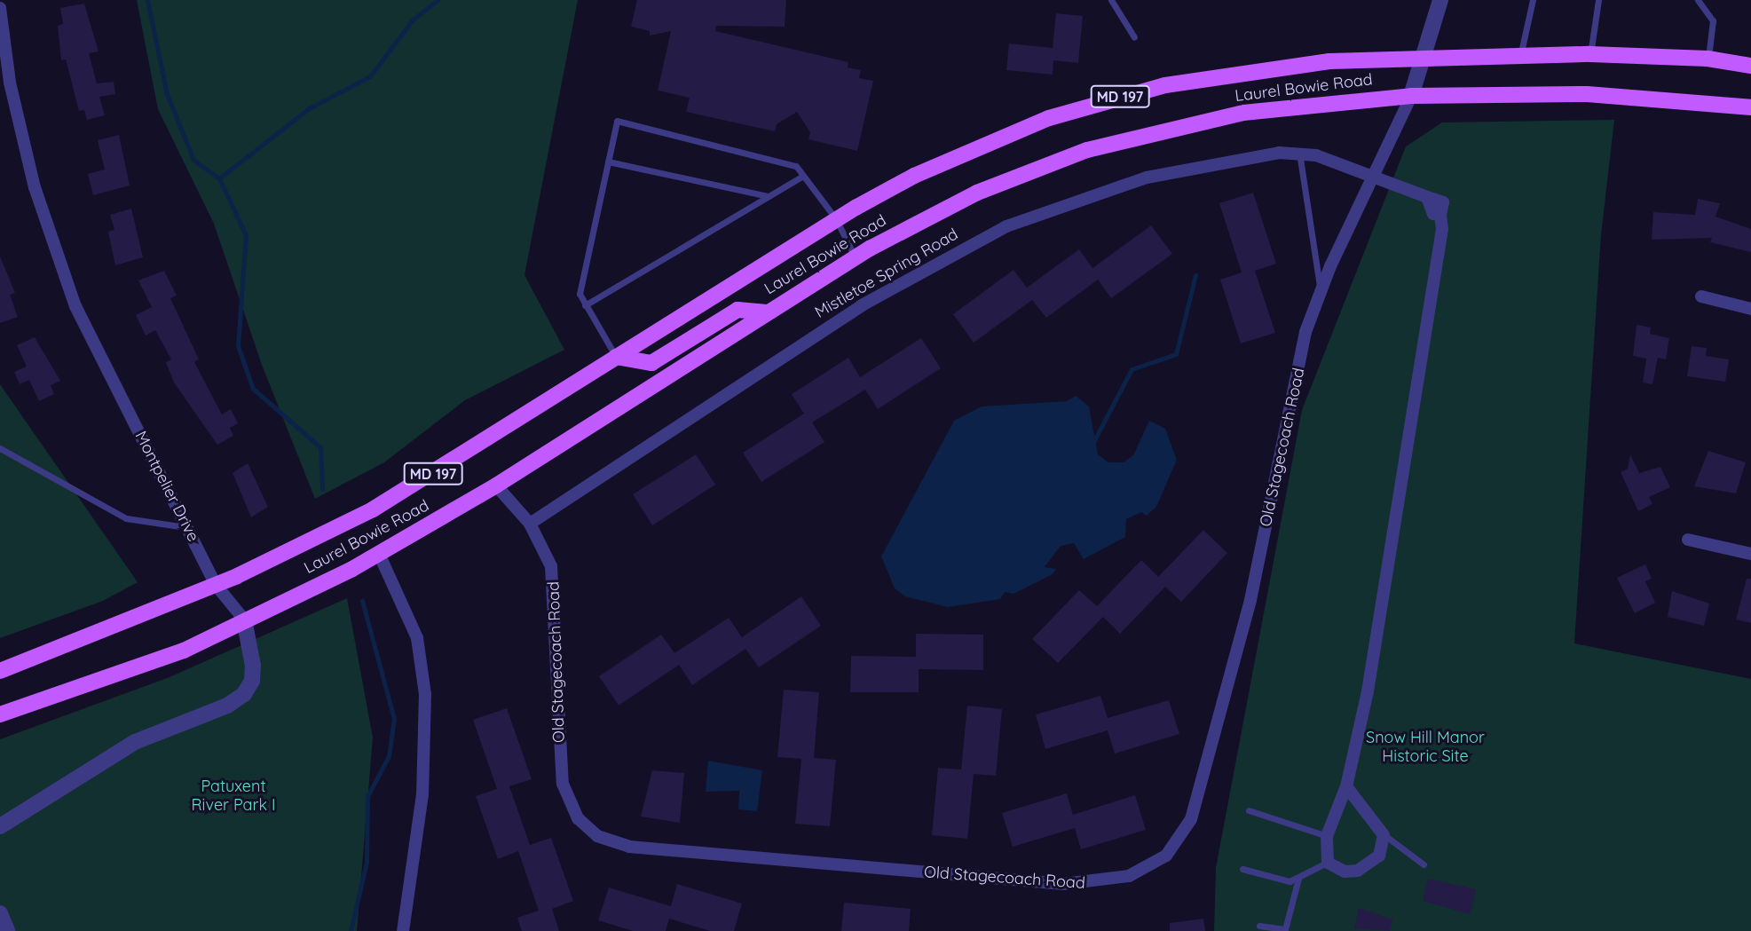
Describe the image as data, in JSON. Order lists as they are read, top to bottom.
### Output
{
  "streets": {
    "main road": ["Laurel Bowie Road", "MD 197"],
    "street": ["Mistletoe Spring Road", "Old Stagecoach Road", "Montpelier Drive"]
  },
  "crossings": [
    ["Laurel Bowie Road", "Old Stagecoach Road"],
    ["Laurel Bowie Road", "Montpelier Drive"],
    ["Mistletoe Spring Road", "Old Stagecoach Road"]
  ],
  "parks": ["Snow Hill Manor Historic Site", "Patuxent River Park I"]
}
